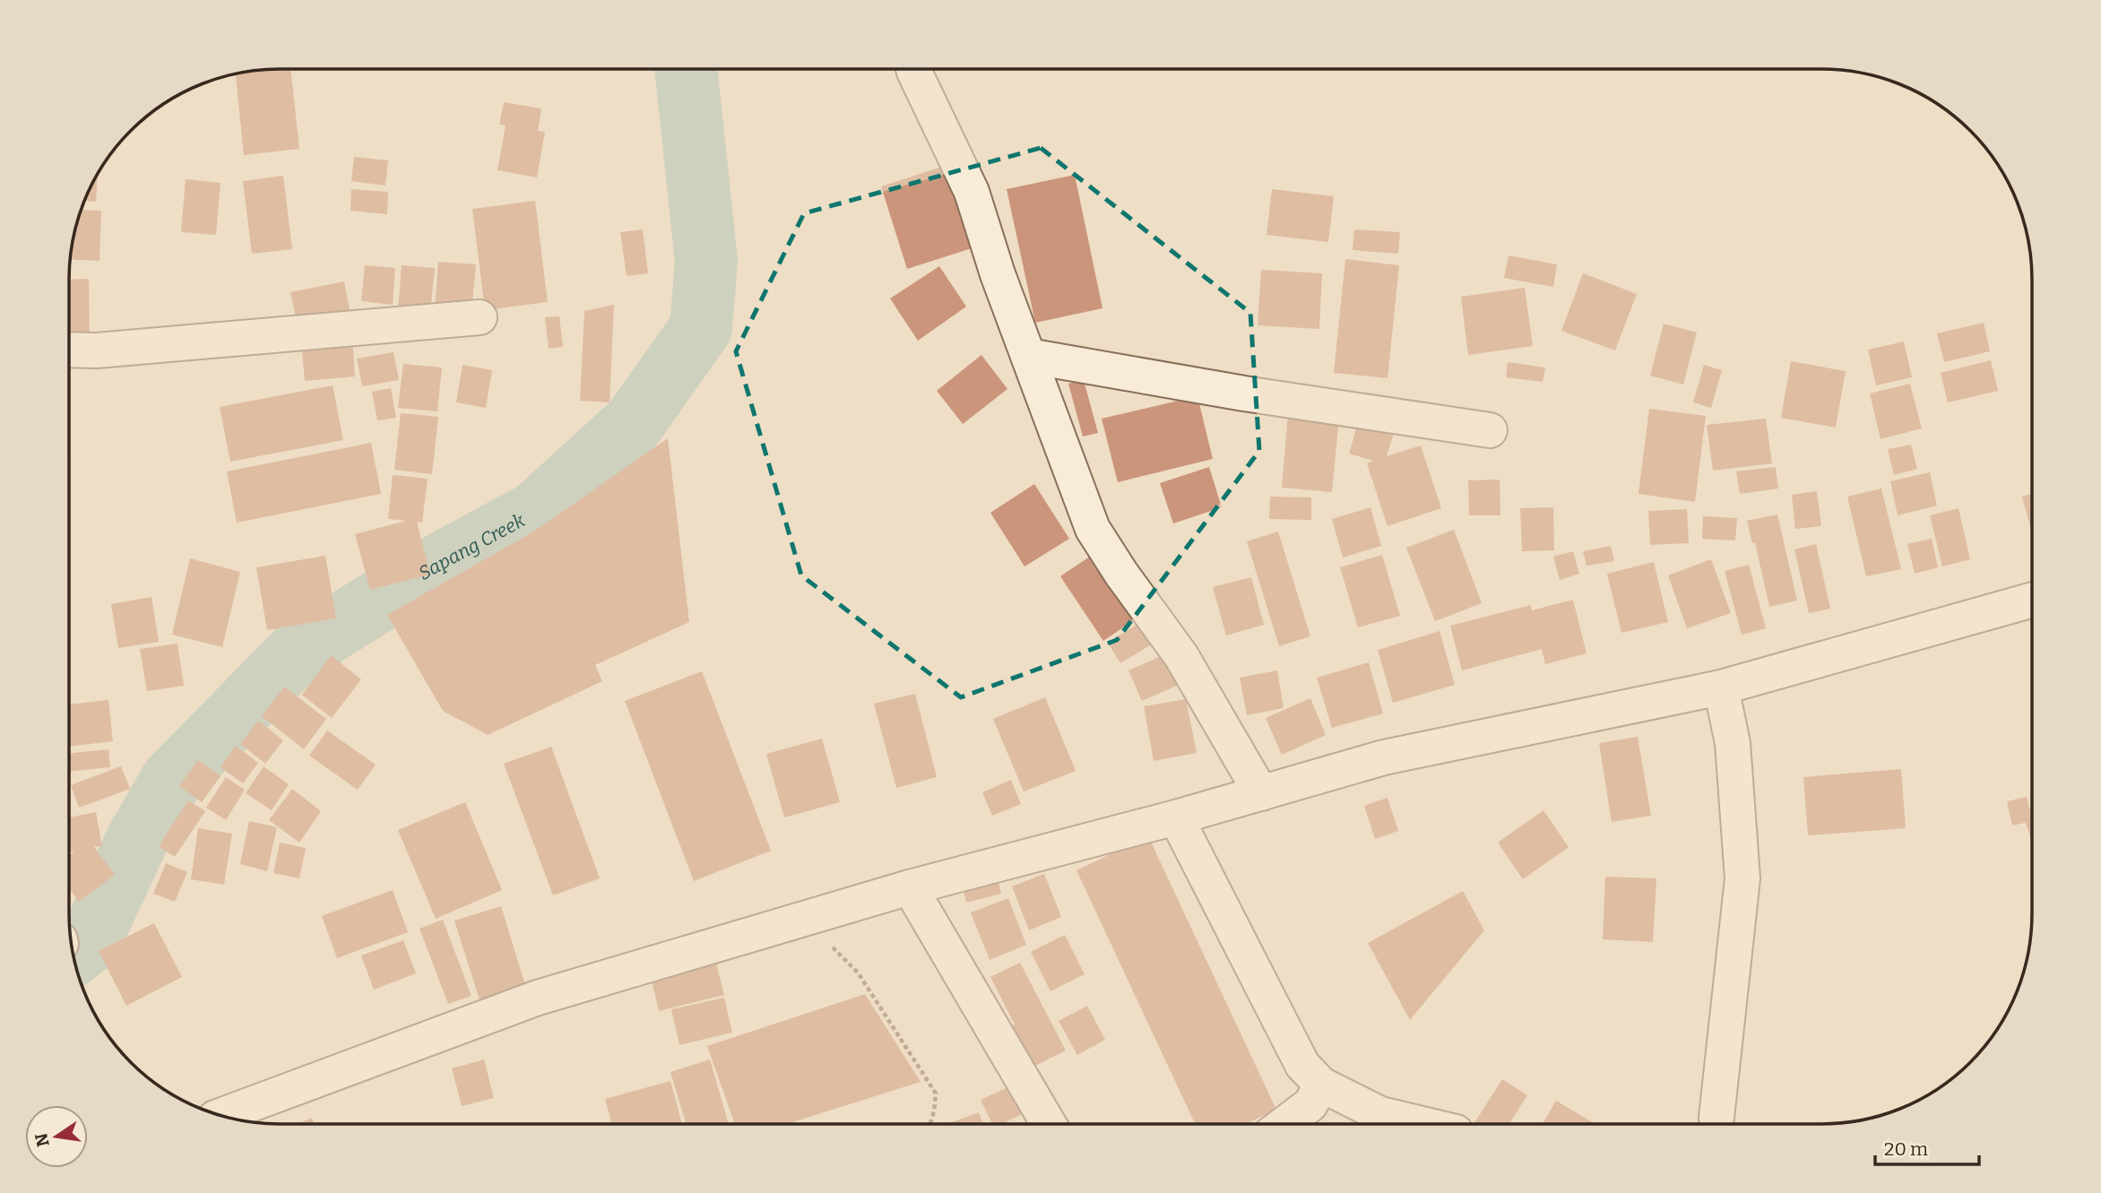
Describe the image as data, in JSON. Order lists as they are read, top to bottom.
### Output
{
  "water": ["Sapang Creek"],
  "scale_bar": "20 m",
  "north": "left"
}
